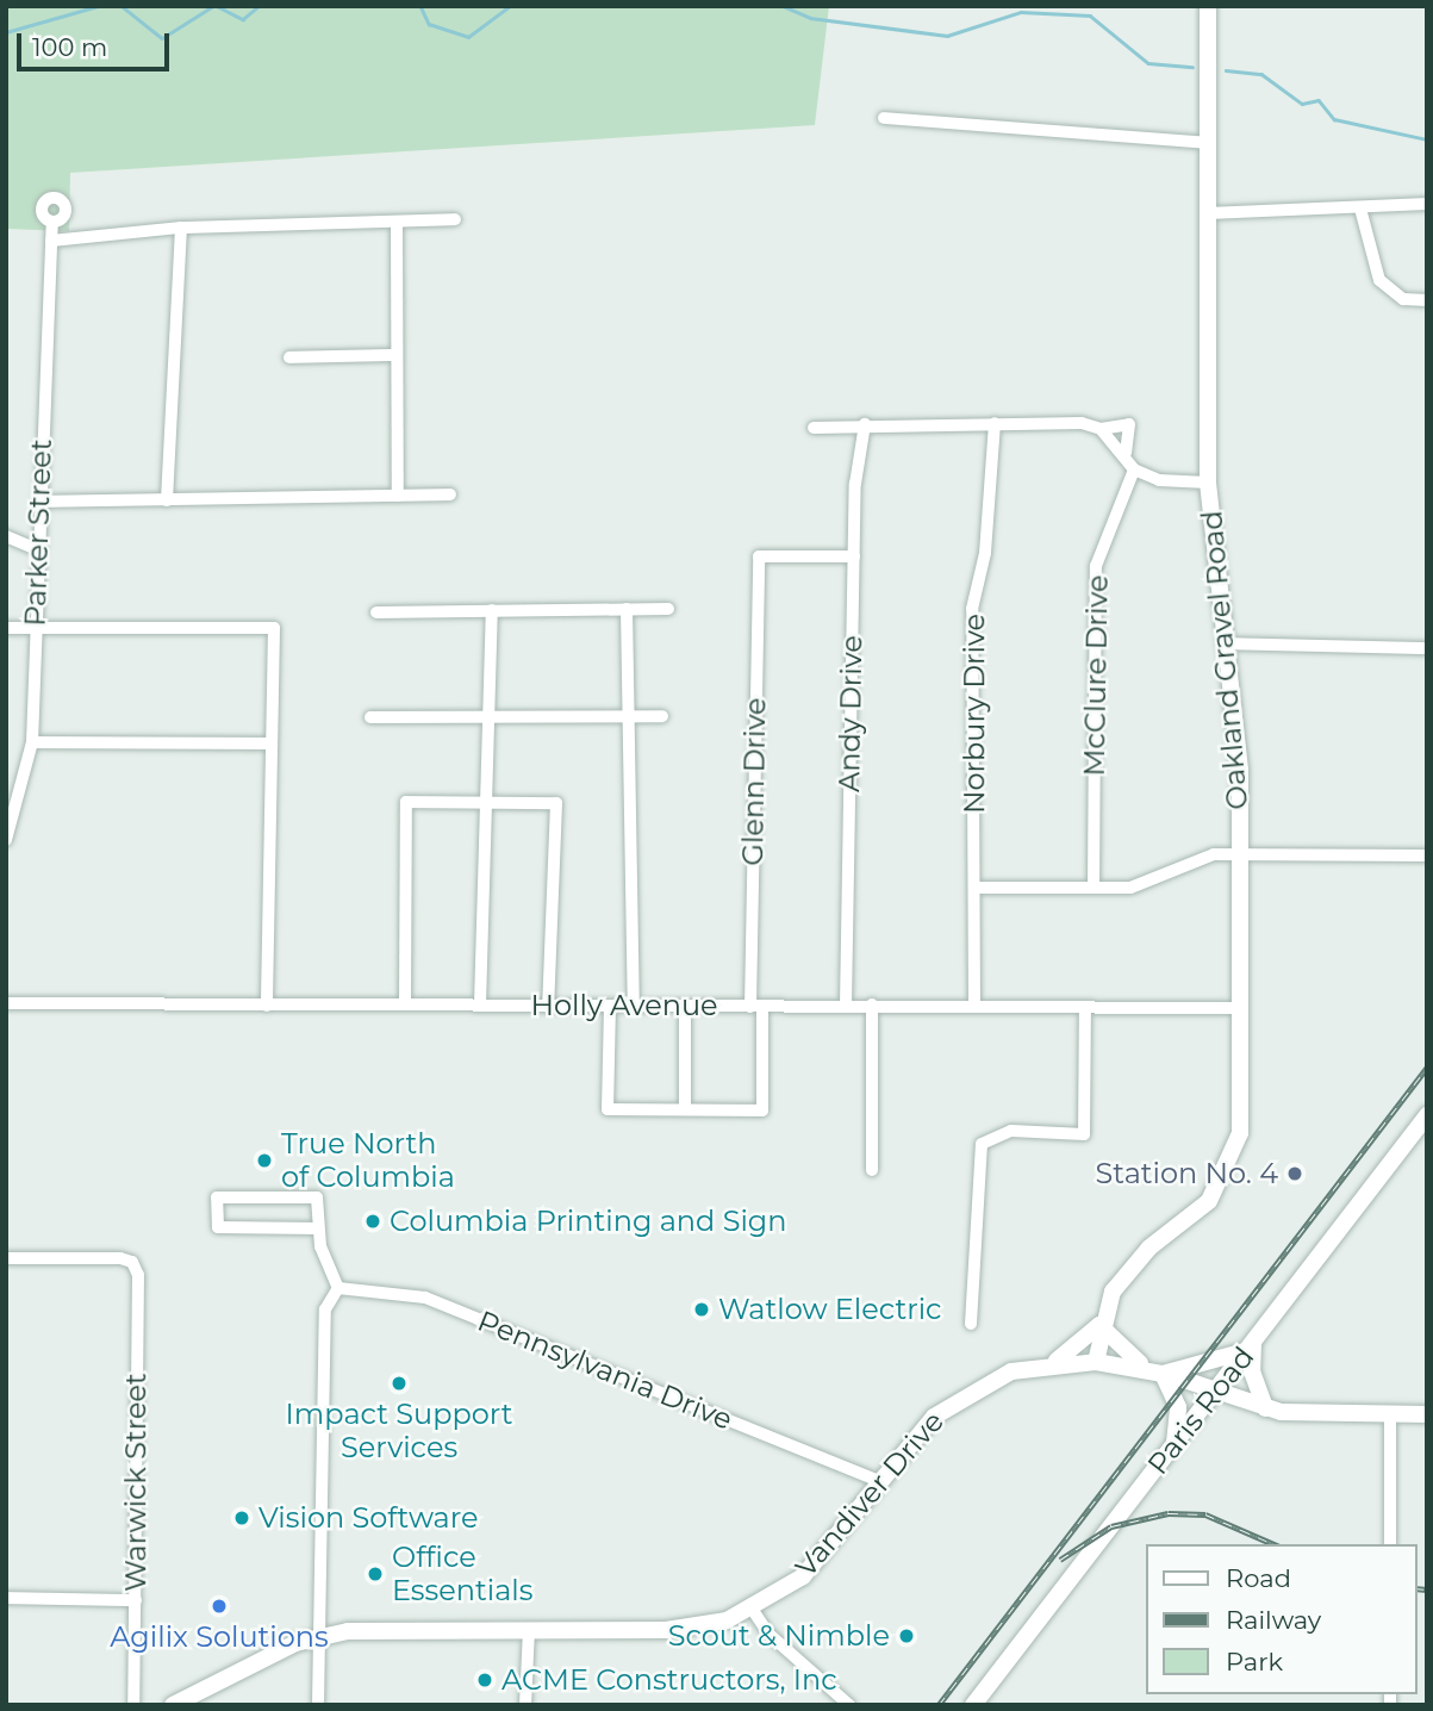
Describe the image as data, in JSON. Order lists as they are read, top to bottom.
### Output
{
  "streets": {
    "main road": ["Oakland Gravel Road", "Paris Road", "Vandiver Drive"],
    "street": [
      "Parker Street",
      "McClure Drive",
      "Andy Drive",
      "Norbury Drive",
      "Glenn Drive",
      "Holly Avenue",
      "Pennsylvania Drive",
      "Warwick Street"
    ]
  },
  "crossings": [
    ["Oakland Gravel Road", "Holly Avenue"],
    ["Oakland Gravel Road", "Vandiver Drive"],
    ["Andy Drive", "Glenn Drive"],
    ["Andy Drive", "Holly Avenue"],
    ["Norbury Drive", "Holly Avenue"],
    ["Glenn Drive", "Holly Avenue"],
    ["Pennsylvania Drive", "Vandiver Drive"],
    ["Paris Road", "Vandiver Drive"]
  ],
  "places": [
    "True North of Columbia",
    "Station No. 4",
    "Columbia Printing and Sign",
    "Watlow Electric",
    "Impact Support Services",
    "Vision Software",
    "Office Essentials",
    "Agilix Solutions",
    "Scout & Nimble",
    "ACME Constructors, Inc"
  ],
  "legend": ["Road", "Railway", "Park"],
  "scale_bar": "100 m"
}
